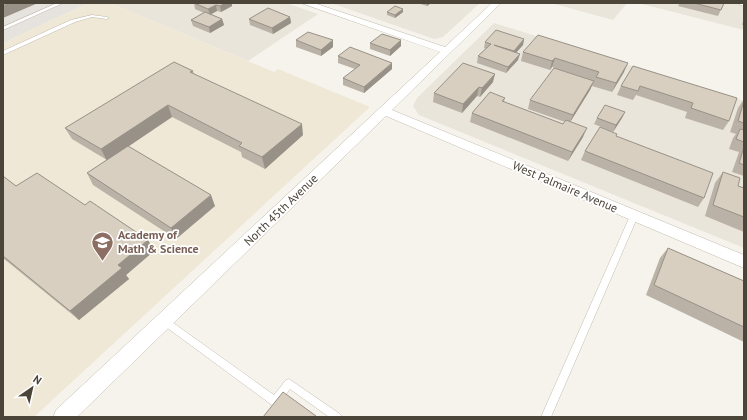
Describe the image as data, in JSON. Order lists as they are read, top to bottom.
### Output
{
  "streets": {
    "street": ["West Palmaire Avenue", "North 45th Avenue"]
  },
  "crossings": [
    ["West Palmaire Avenue", "North 45th Avenue"]
  ],
  "places": {
    "school or university": ["Academy of Math & Science"]
  },
  "north": "top right"
}
